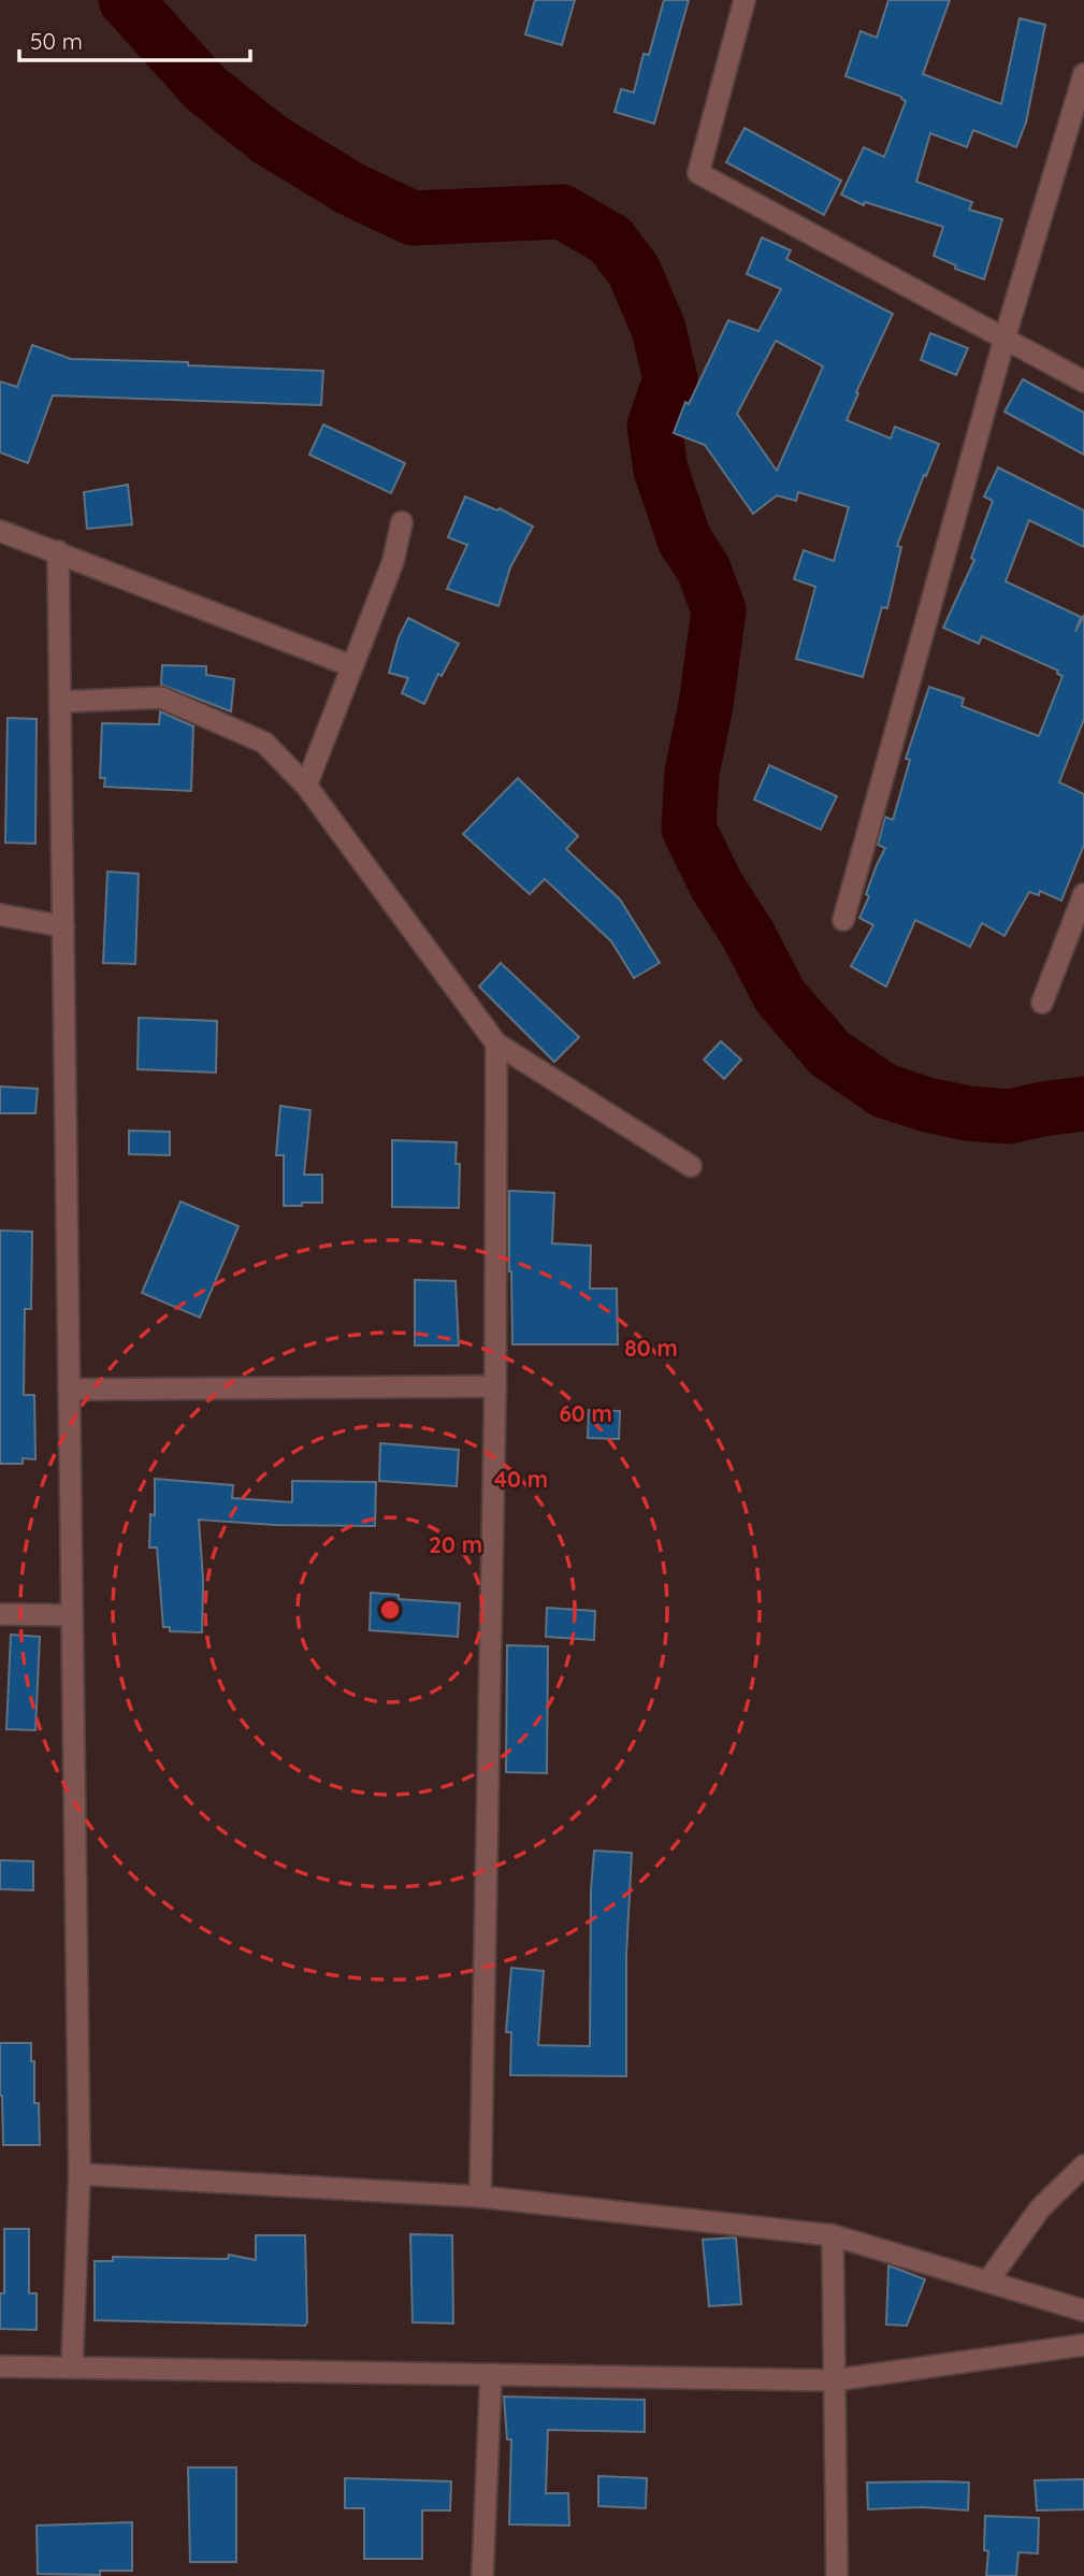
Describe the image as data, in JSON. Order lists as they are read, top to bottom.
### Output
{
  "scale_bar": "50 m",
  "rings": [
    "80 m",
    "60 m",
    "40 m",
    "20 m"
  ]
}
